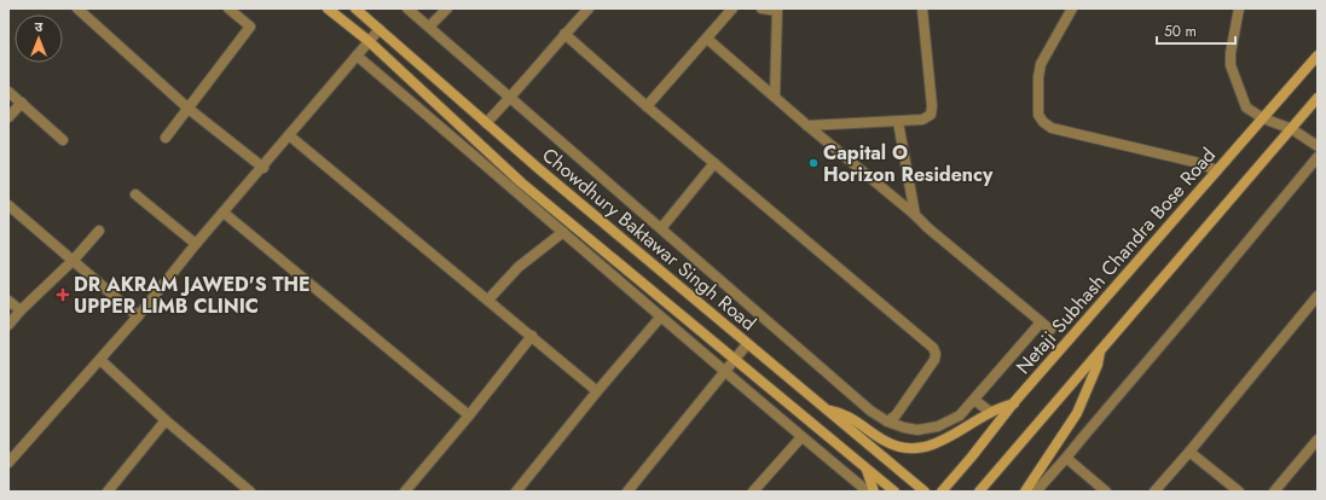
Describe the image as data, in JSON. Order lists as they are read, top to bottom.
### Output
{
  "streets": {
    "main road": ["Chowdhury Baktawar Singh Road", "Netaji Subhash Chandra Bose Road"]
  },
  "places": {
    "other": ["Capital O Horizon Residency"],
    "health": ["DR AKRAM JAWED'S THE UPPER LIMB CLINIC"]
  },
  "scale_bar": "50 m",
  "north": "top"
}
